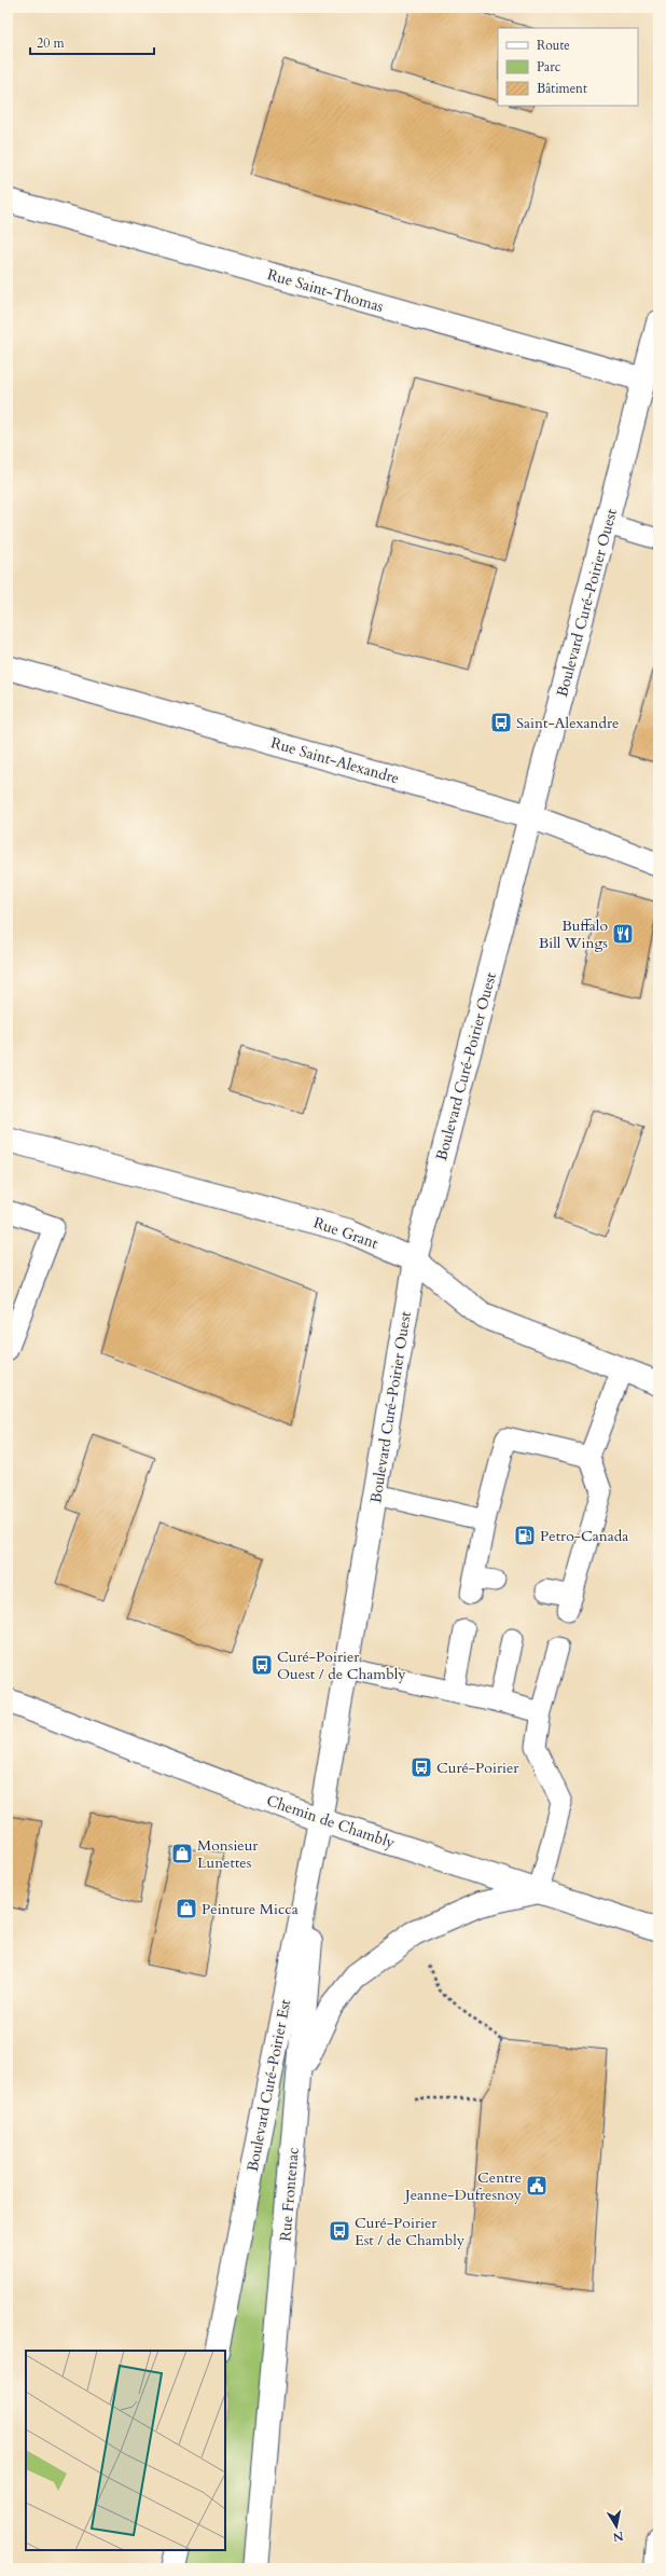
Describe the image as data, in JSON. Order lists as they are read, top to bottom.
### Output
{
  "streets": {
    "main road": [
      "Rue Saint-Thomas",
      "Boulevard Curé-Poirier Ouest",
      "Rue Saint-Alexandre",
      "Rue Grant",
      "Chemin de Chambly",
      "Boulevard Curé-Poirier Est",
      "Rue Frontenac"
    ]
  },
  "crossings": [
    ["Rue Saint-Thomas", "Boulevard Curé-Poirier Ouest"],
    ["Boulevard Curé-Poirier Ouest", "Rue Saint-Alexandre"],
    ["Boulevard Curé-Poirier Ouest", "Rue Grant"],
    ["Boulevard Curé-Poirier Ouest", "Chemin de Chambly"],
    ["Boulevard Curé-Poirier Ouest", "Boulevard Curé-Poirier Est"],
    ["Boulevard Curé-Poirier Ouest", "Rue Frontenac"],
    ["Chemin de Chambly", "Boulevard Curé-Poirier Est"],
    ["Chemin de Chambly", "Rue Frontenac"],
    ["Boulevard Curé-Poirier Est", "Rue Frontenac"]
  ],
  "places": {
    "bus stop": [
      "Saint-Alexandre",
      "Curé-Poirier Ouest / de Chambly",
      "Curé-Poirier",
      "Curé-Poirier Est / de Chambly"
    ],
    "restaurant": ["Buffalo Bill Wings"],
    "fuel station": ["Petro-Canada"],
    "shop": ["Monsieur Lunettes", "Peinture Micca"],
    "public building": ["Centre Jeanne-Dufresnoy"]
  },
  "legend": ["Route", "Parc", "Bâtiment"],
  "scale_bar": "20 m",
  "north": "bottom"
}
